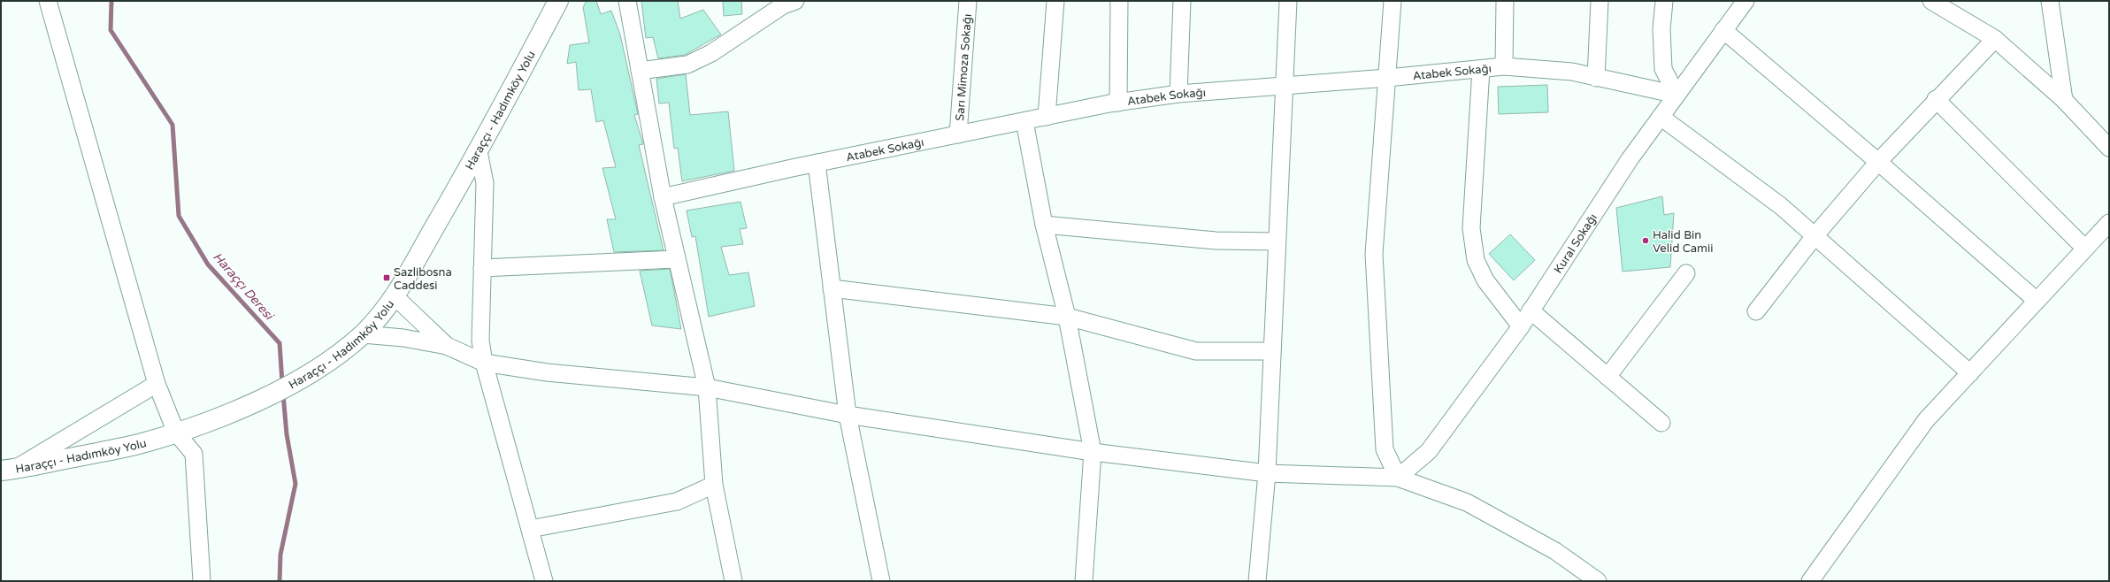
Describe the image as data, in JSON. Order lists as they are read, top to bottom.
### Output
{
  "streets": {
    "main road": ["Haraççı - Hadımköy Yolu"],
    "street": ["Sarı Mimoza Sokağı", "Atabek Sokağı", "Kural Sokağı"]
  },
  "crossings": [
    ["Sarı Mimoza Sokağı", "Atabek Sokağı"],
    ["Atabek Sokağı", "Kural Sokağı"]
  ],
  "water": ["Haraççı Deresi"],
  "places": {
    "other": ["Halid Bin Velid Camii"],
    "transit": ["Sazlibosna Caddesi"]
  }
}
